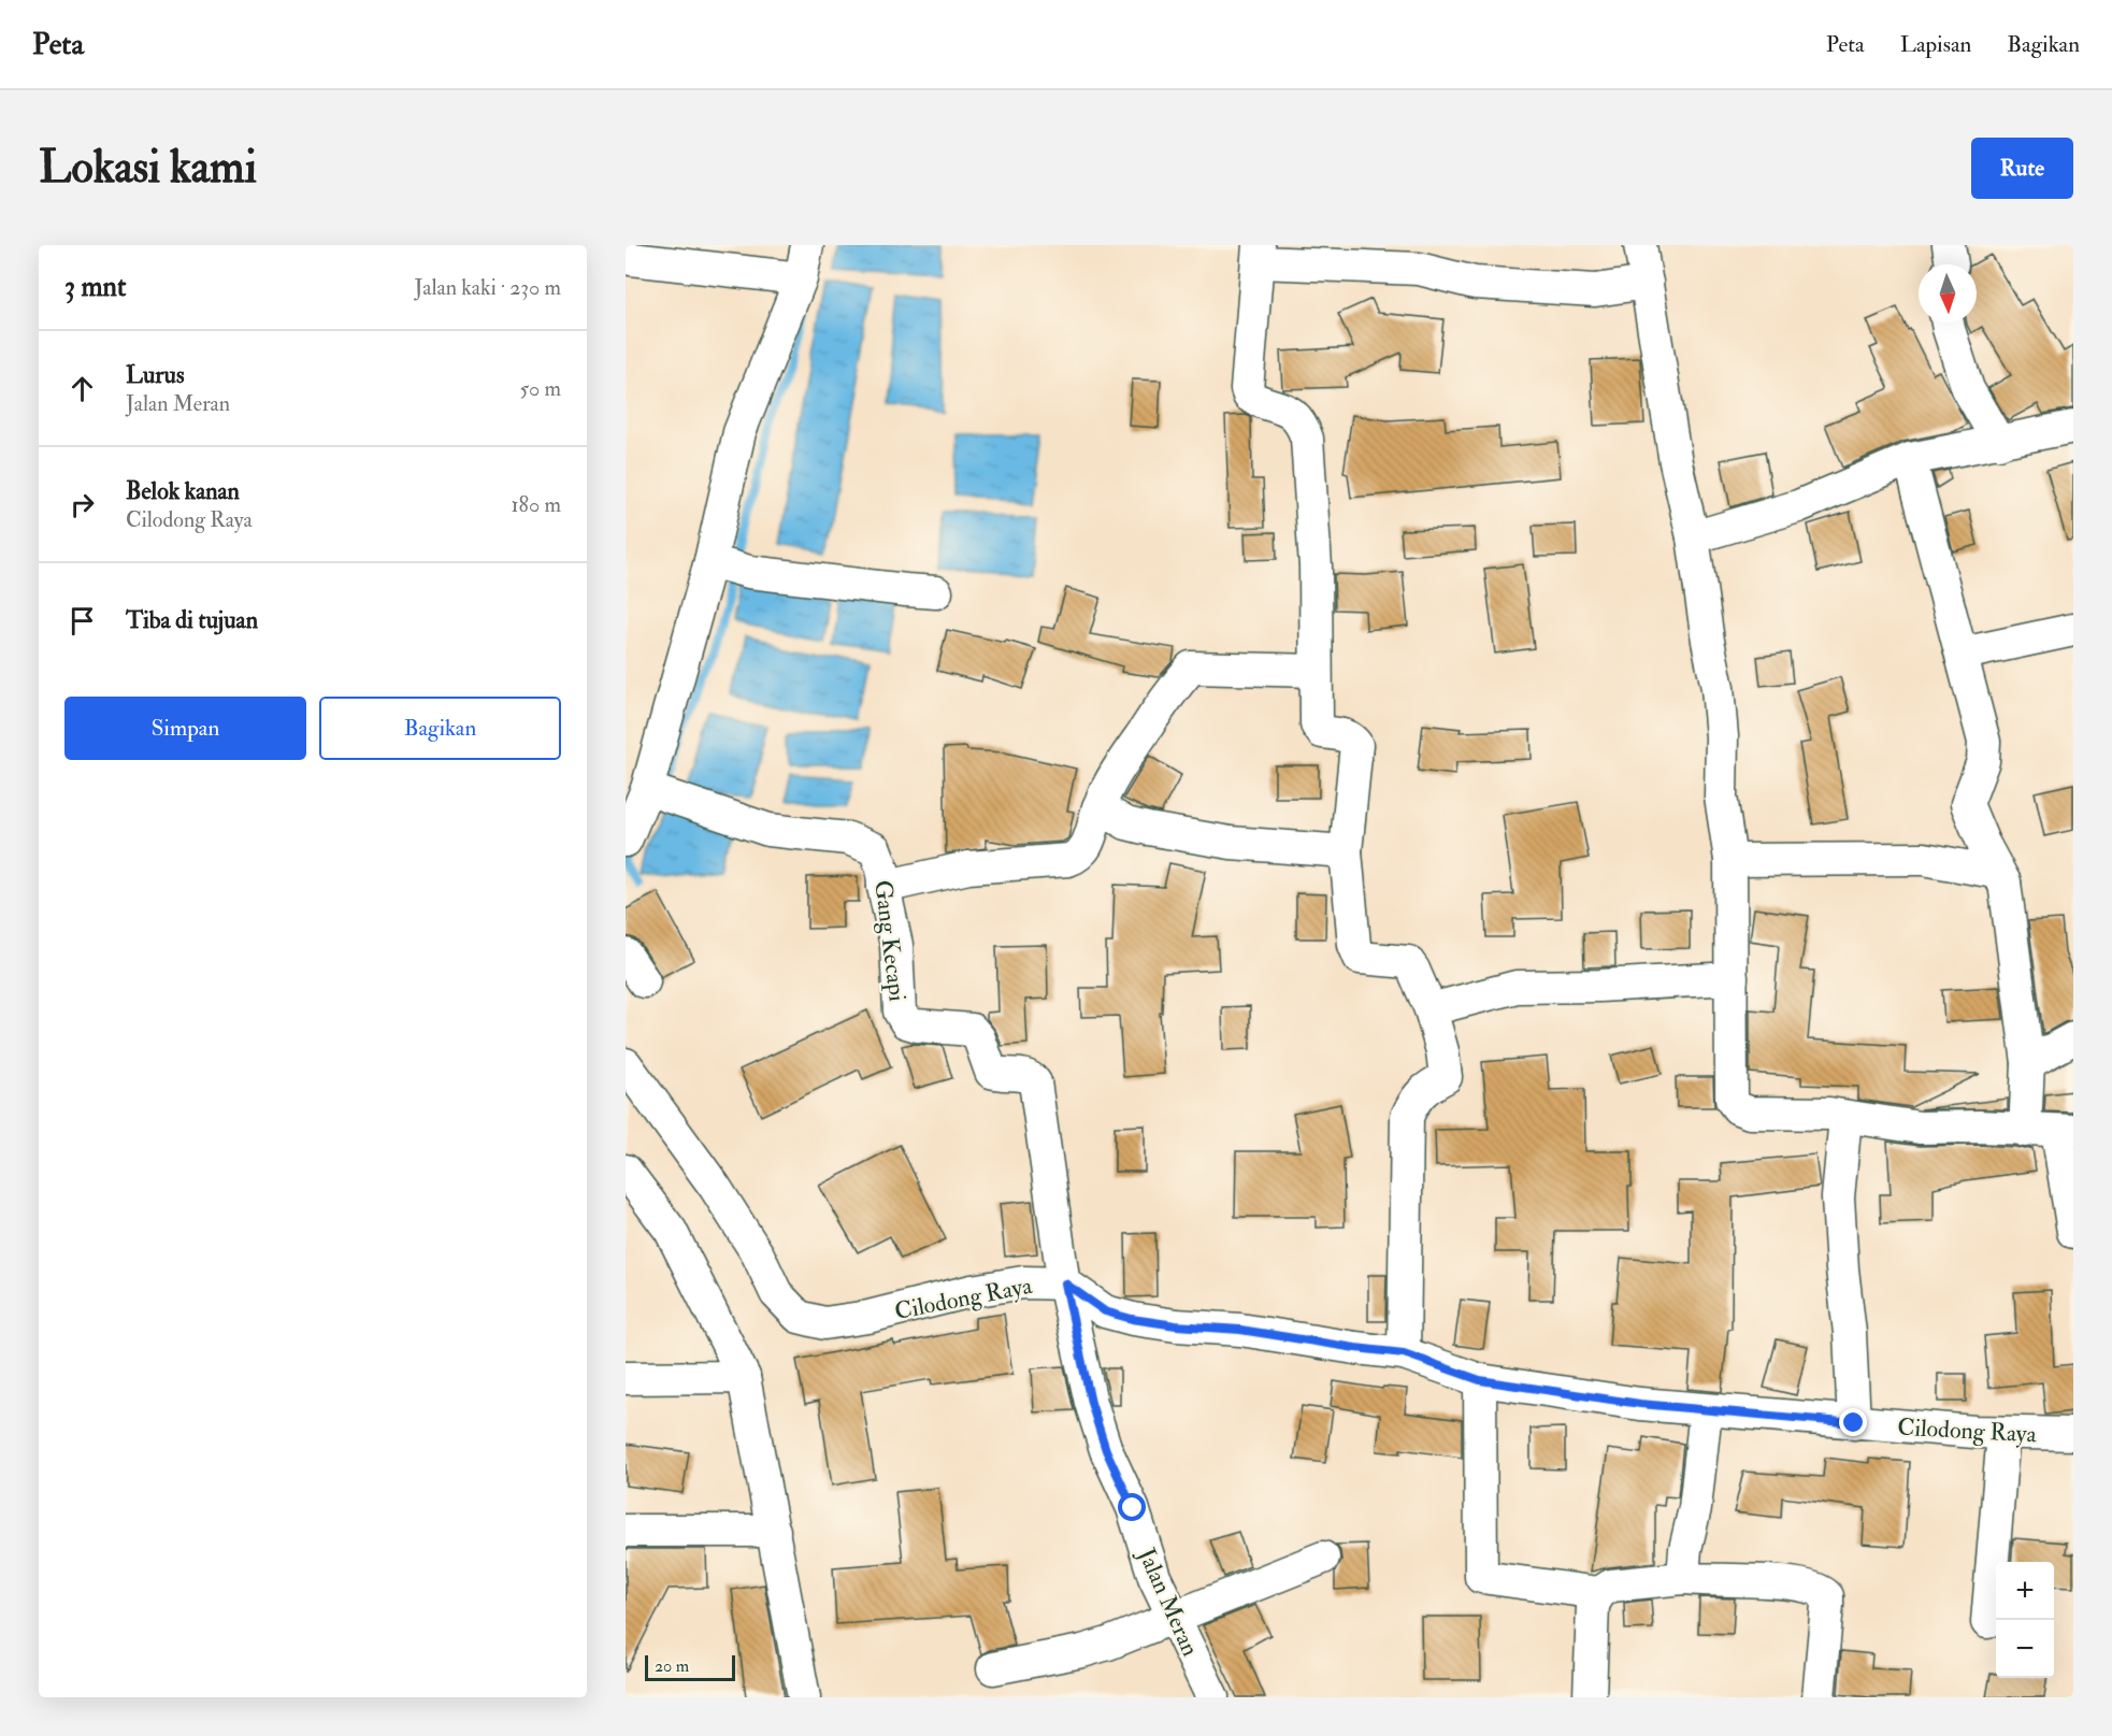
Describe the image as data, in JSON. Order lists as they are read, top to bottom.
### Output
{
  "streets": {
    "street": ["Gang Kecapi", "Cilodong Raya", "Jalan Meran"]
  },
  "crossings": [
    ["Gang Kecapi", "Cilodong Raya"],
    ["Gang Kecapi", "Jalan Meran"],
    ["Cilodong Raya", "Jalan Meran"]
  ],
  "scale_bar": "20 m",
  "north": "bottom",
  "page": {
    "header": "Peta",
    "nav": ["Peta", "Lapisan", "Bagikan"],
    "buttons": [
      "Rute",
      ["Simpan", "Bagikan"]
    ],
    "title": "Lokasi kami",
    "heading": ["3 mnt", "Jalan kaki · 230 m"],
    "list": [
      ["Lurus", "Jalan Meran", "50 m"],
      ["Belok kanan", "Cilodong Raya", "180 m"],
      "Tiba di tujuan"
    ],
    "map_buttons": ["+", "−"],
    "scale": "20 m"
  }
}
